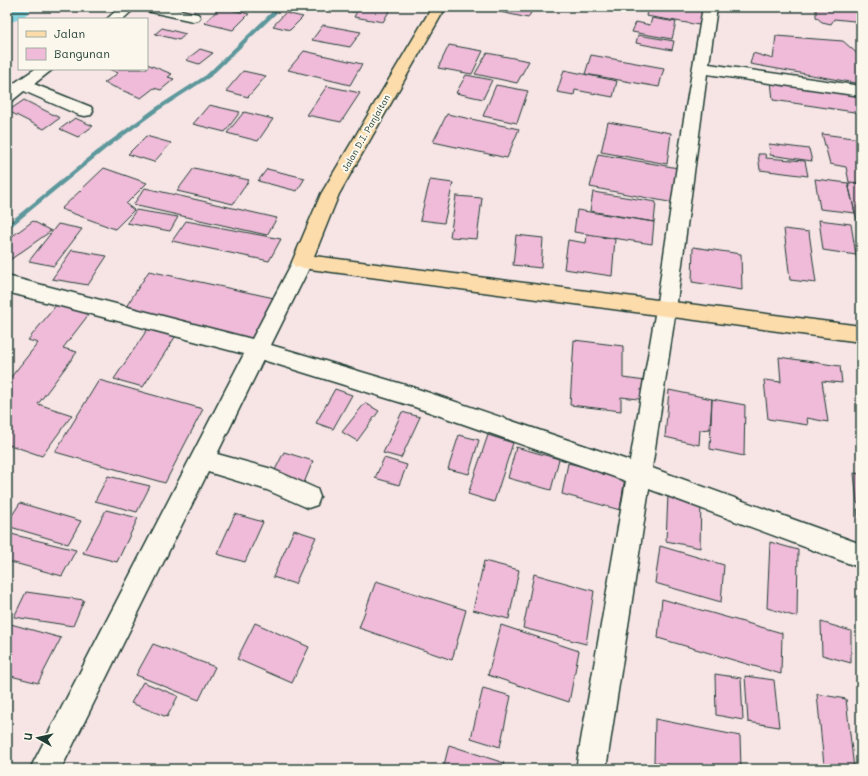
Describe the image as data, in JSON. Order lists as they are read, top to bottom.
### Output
{
  "streets": {
    "main road": ["Jalan D.I. Panjaitan"]
  },
  "legend": ["Jalan", "Bangunan"],
  "north": "left"
}
